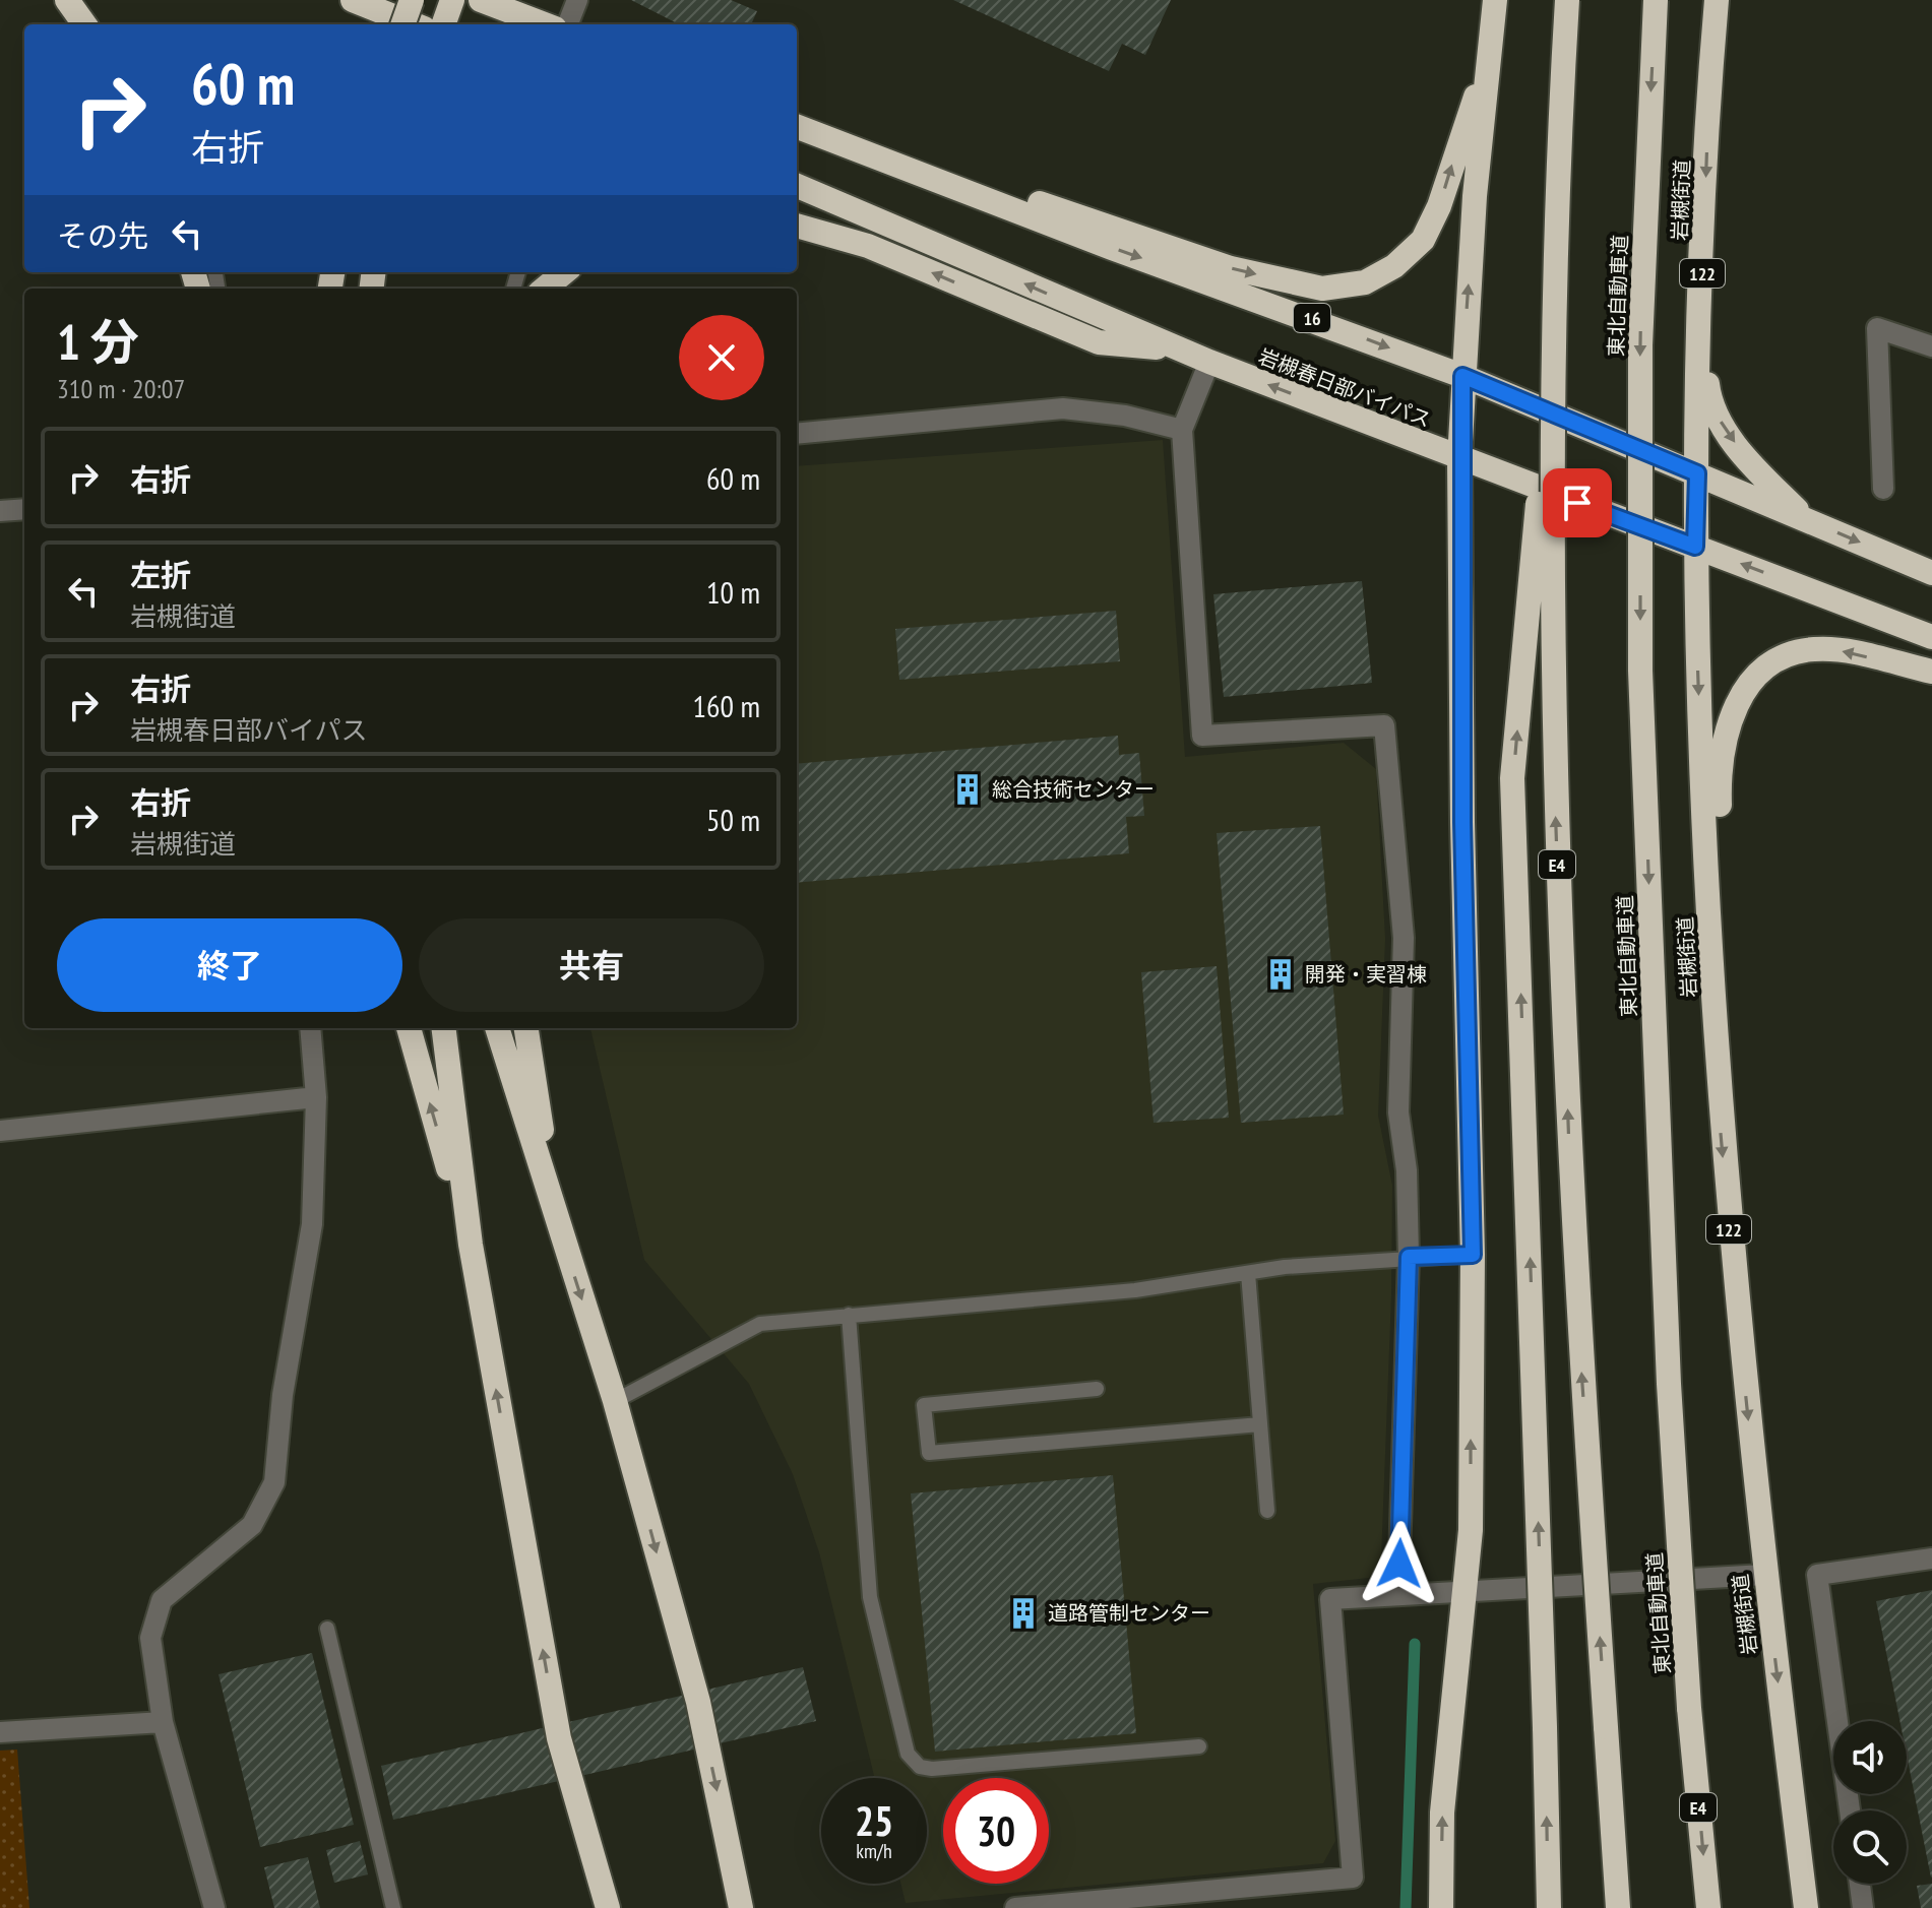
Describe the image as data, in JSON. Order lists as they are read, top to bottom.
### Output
{
  "streets": {
    "highway": [
      "岩槻街道",
      "122",
      "東北自動車道",
      "16",
      "岩槻春日部バイパス",
      "E4"
    ]
  },
  "crossings": [
    ["岩槻街道", "16"],
    ["岩槻街道", "岩槻春日部バイパス"]
  ],
  "places": {
    "building": ["総合技術センター", "開発・実習棟", "道路管制センター"]
  },
  "page": {
    "turn": ["60 m", "右折"],
    "then": "その先",
    "heading": ["1 分", "310 m · 20:07"],
    "list": [
      {
        "name": "右折",
        "value": "60 m"
      },
      {
        "name": "左折",
        "note": "岩槻街道",
        "value": "10 m"
      },
      {
        "name": "右折",
        "note": "岩槻春日部バイパス",
        "value": "160 m"
      },
      {
        "name": "右折",
        "note": "岩槻街道",
        "value": "50 m"
      }
    ],
    "buttons": ["終了", "共有"],
    "speed": "25 km/h",
    "limit": "30"
  }
}
